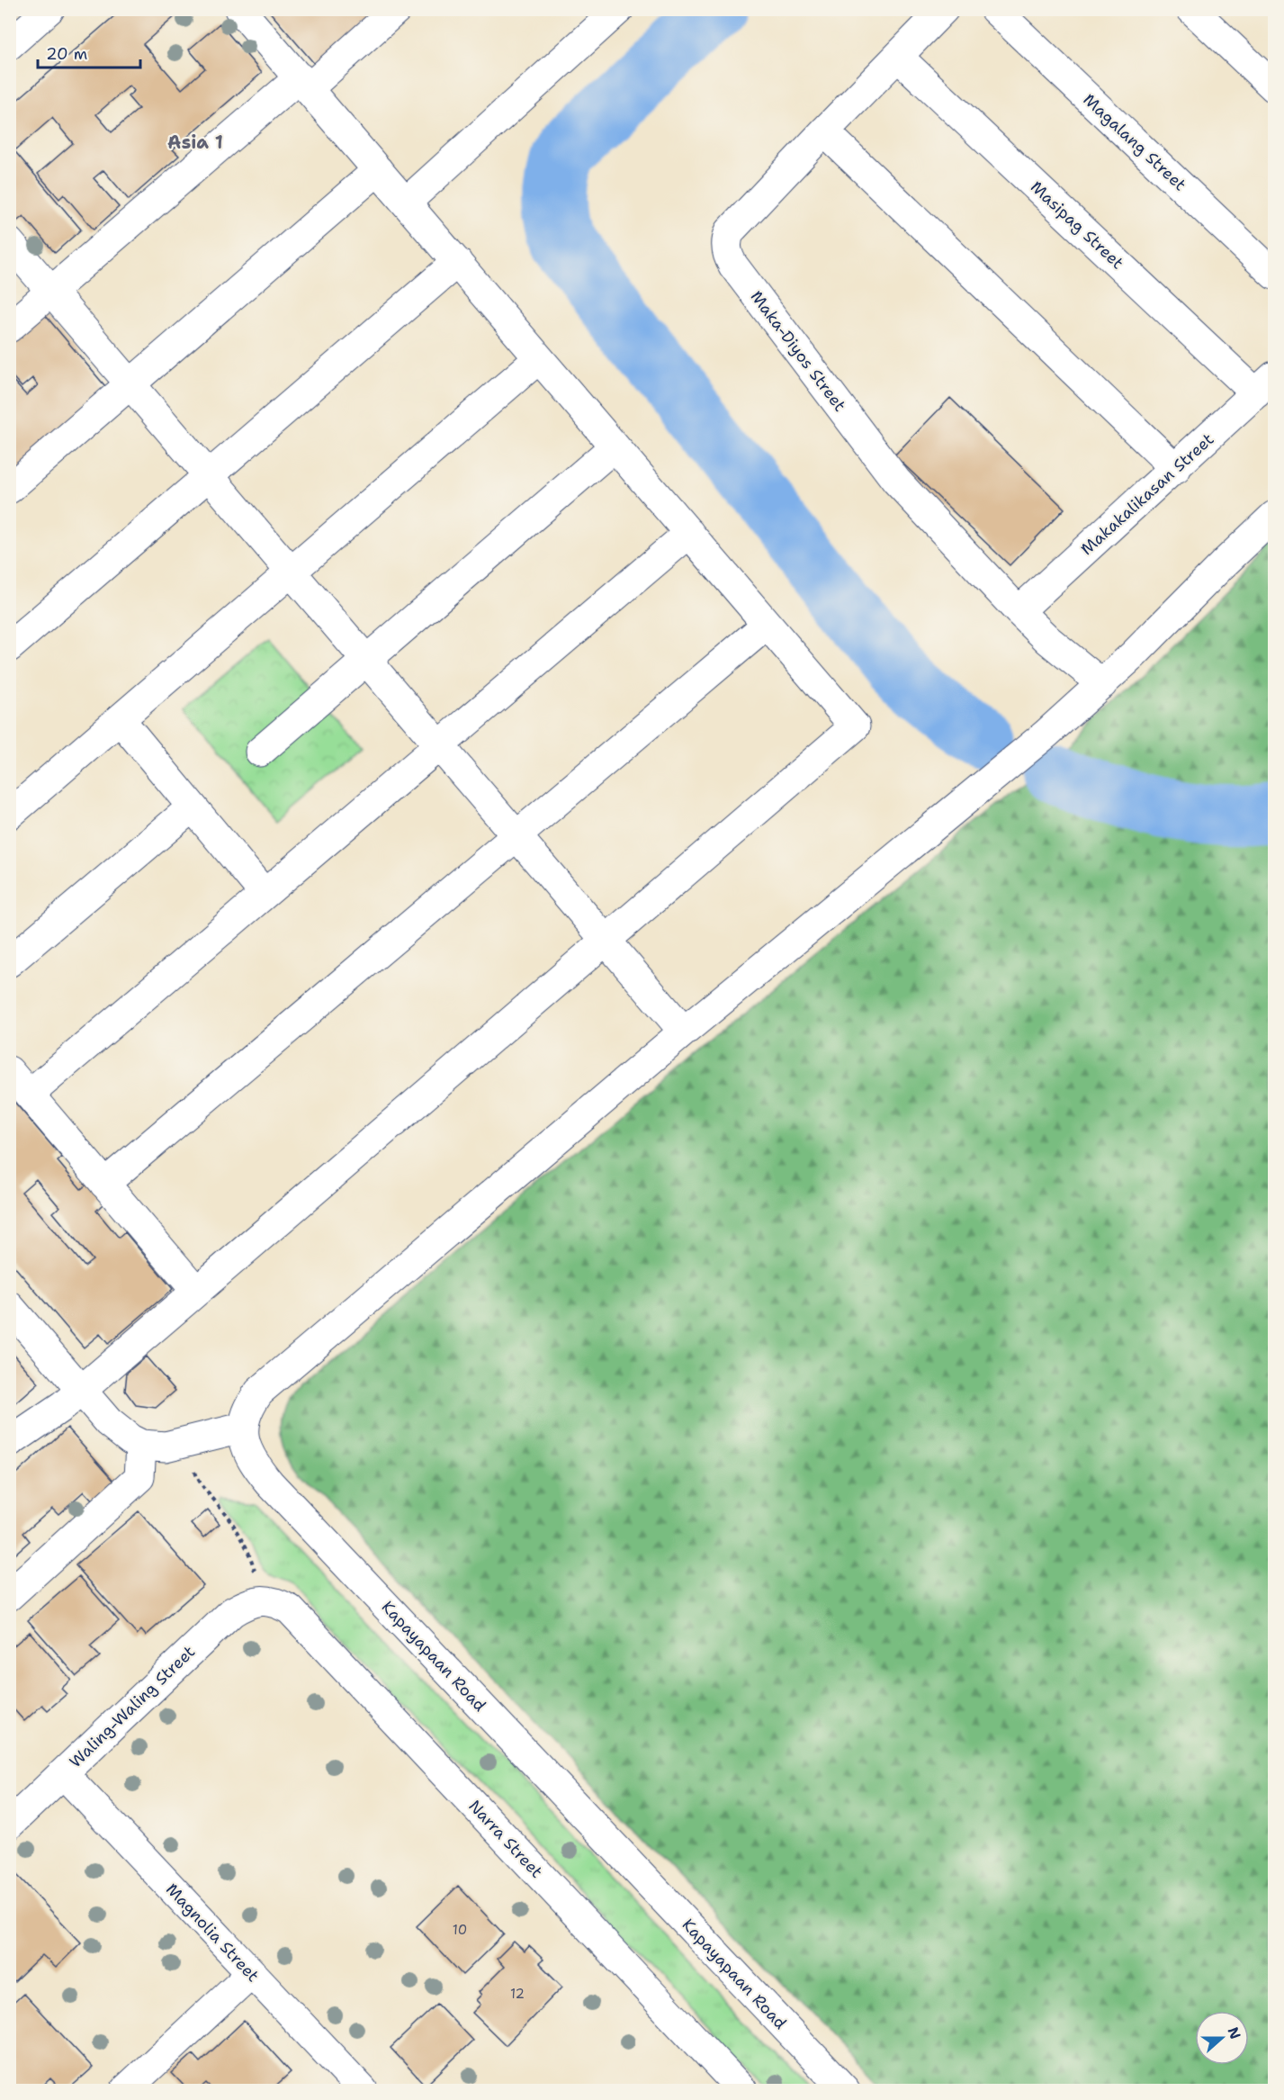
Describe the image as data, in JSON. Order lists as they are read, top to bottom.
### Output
{
  "streets": {
    "street": [
      "Magalang Street",
      "Masipag Street",
      "Maka-Diyos Street",
      "Makakalikasan Street",
      "Kapayapaan Road",
      "Waling-Waling Street",
      "Narra Street",
      "Magnolia Street"
    ]
  },
  "crossings": [
    ["Masipag Street", "Maka-Diyos Street"],
    ["Masipag Street", "Makakalikasan Street"],
    ["Maka-Diyos Street", "Makakalikasan Street"],
    ["Waling-Waling Street", "Narra Street"],
    ["Waling-Waling Street", "Magnolia Street"]
  ],
  "districts": ["Asia 1"],
  "house_numbers": ["10", "12"],
  "scale_bar": "20 m",
  "north": "right"
}
